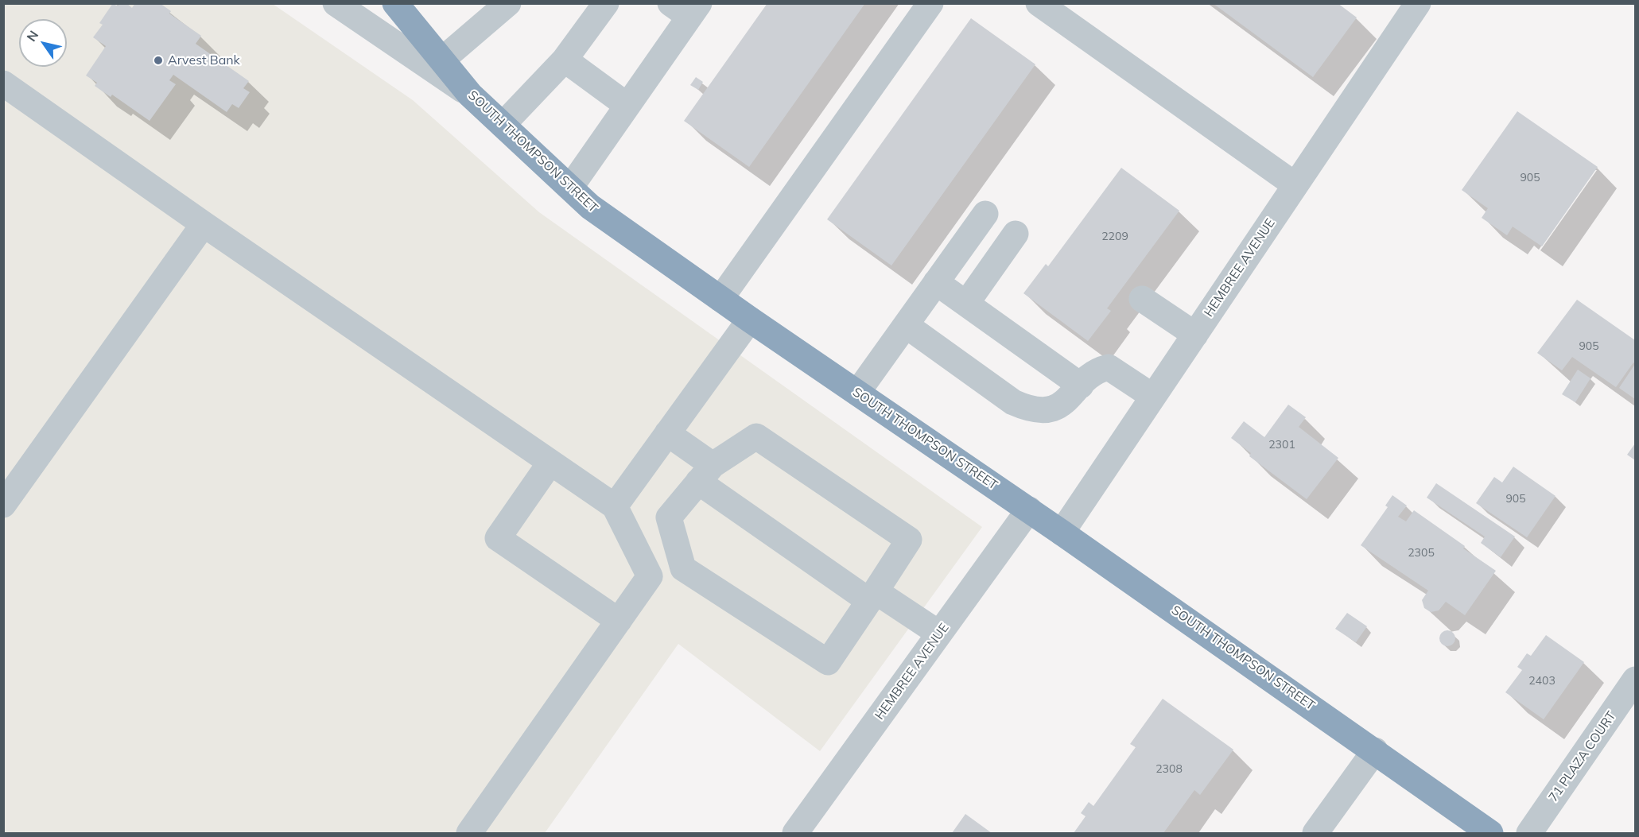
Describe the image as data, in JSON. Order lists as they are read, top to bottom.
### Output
{
  "streets": {
    "highway": ["SOUTH THOMPSON STREET"],
    "street": ["HEMBREE AVENUE", "71 PLAZA COURT"]
  },
  "crossings": [
    ["SOUTH THOMPSON STREET", "HEMBREE AVENUE"]
  ],
  "places": ["Arvest Bank"],
  "house_numbers": [
    "905",
    "2209",
    "905",
    "2301",
    "905",
    "2305",
    "2403",
    "2308"
  ],
  "north": "top left"
}
